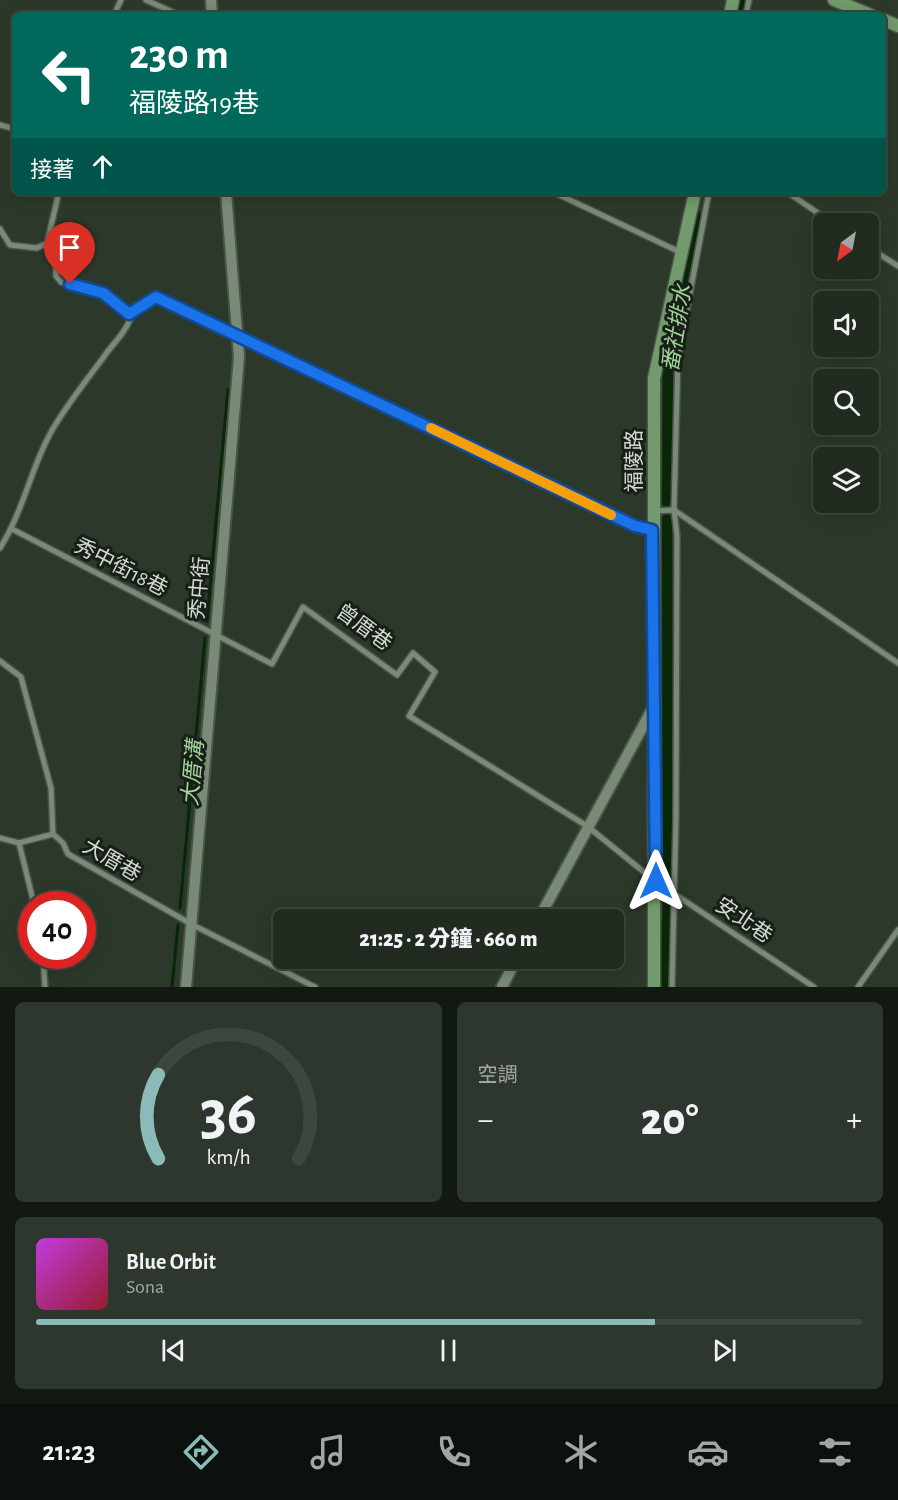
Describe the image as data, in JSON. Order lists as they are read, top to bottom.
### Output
{
  "streets": {
    "street": ["福陵路", "秀中街"],
    "lane": [
      "秀中街18巷",
      "曾厝巷",
      "大厝巷",
      "安北巷"
    ]
  },
  "crossings": [
    ["福陵路", "曾厝巷"],
    ["福陵路", "安北巷"],
    ["秀中街18巷", "秀中街"],
    ["秀中街18巷", "曾厝巷"],
    ["秀中街", "曾厝巷"],
    ["秀中街", "大厝巷"],
    ["曾厝巷", "安北巷"]
  ],
  "water": ["番社排水", "大厝溝"],
  "north": "bottom left",
  "page": {
    "turn": ["230 m", "福陵路19巷"],
    "then": "接著",
    "limit": "40",
    "trip": "21:25 · 2 分鐘 · 660 m",
    "tile": "空調",
    "heat": ["−", "20°", "+"],
    "song": ["Blue Orbit", "Sona"],
    "tabs": "21:23",
    "gauge": ["36", "km/h"]
  }
}
